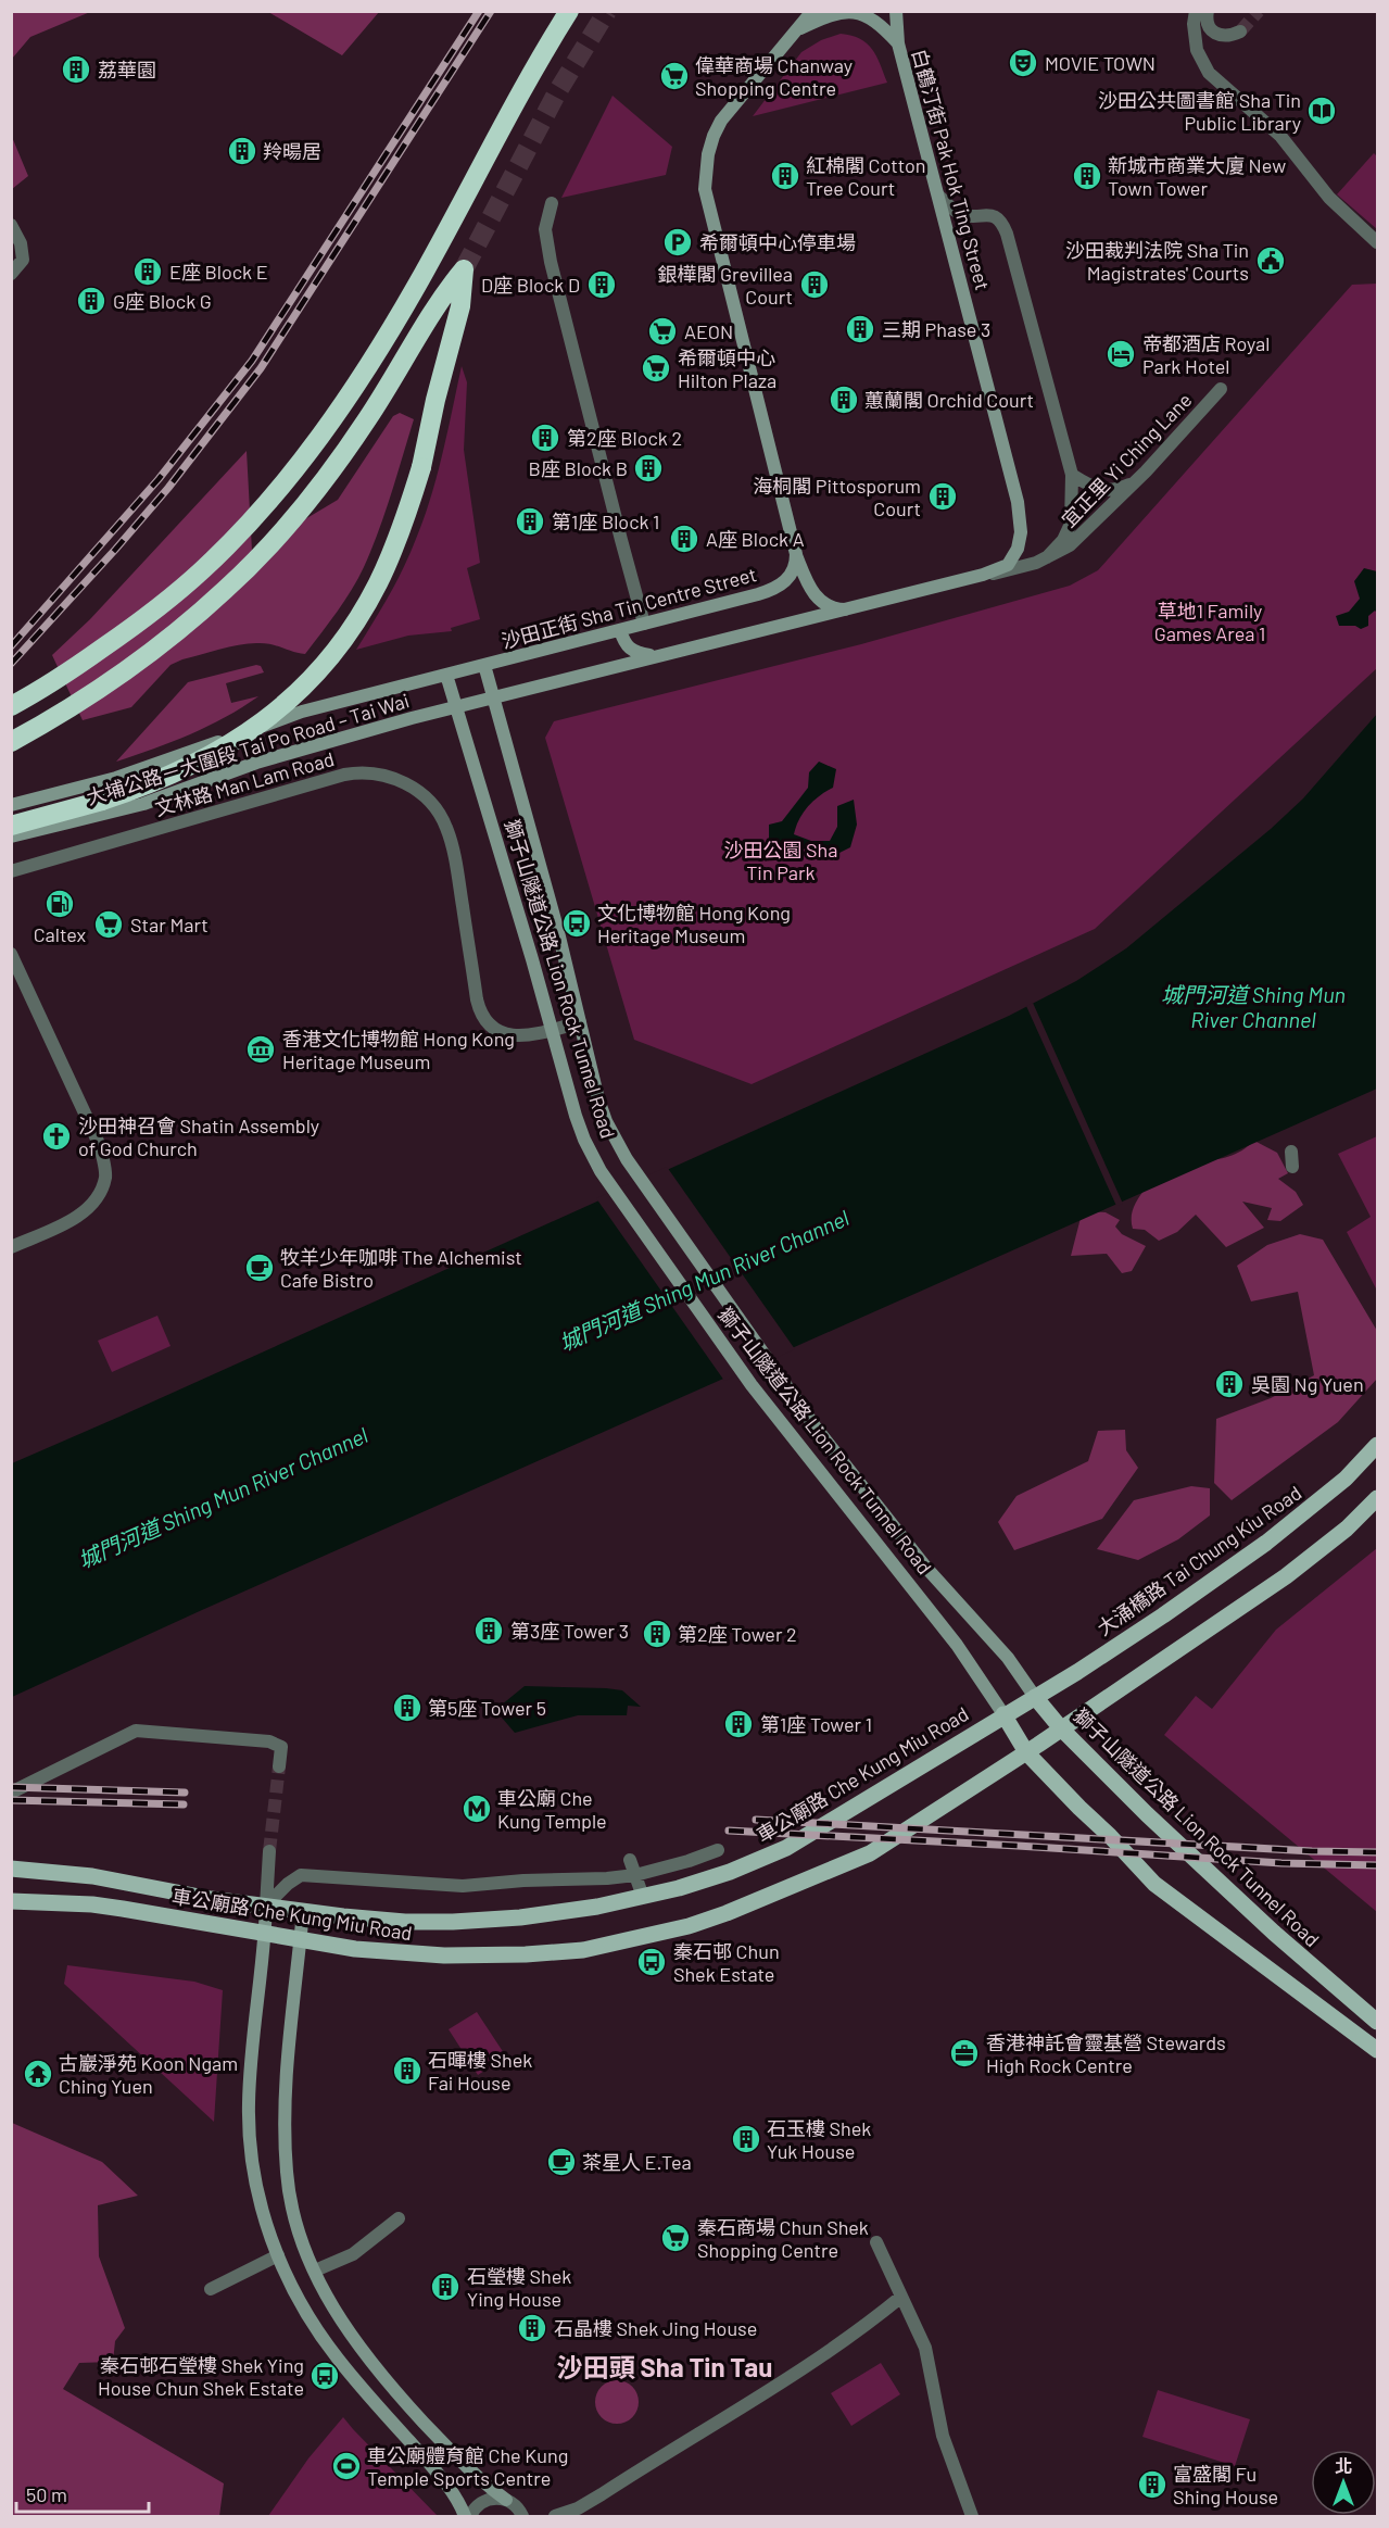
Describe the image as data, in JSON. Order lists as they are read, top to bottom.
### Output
{
  "streets": {
    "main road": [
      "白鶴汀街 Pak Hok Ting Street",
      "沙田正街 Sha Tin Centre Street",
      "大埔公路－大圍段 Tai Po Road – Tai Wai",
      "獅子山隧道公路 Lion Rock Tunnel Road",
      "大涌橋路 Tai Chung Kiu Road",
      "車公廟路 Che Kung Miu Road"
    ],
    "street": ["宜正里 Yi Ching Lane", "文林路 Man Lam Road"]
  },
  "crossings": [
    ["白鶴汀街 Pak Hok Ting Street", "宜正里 Yi Ching Lane"],
    ["沙田正街 Sha Tin Centre Street", "大埔公路－大圍段 Tai Po Road – Tai Wai"],
    ["沙田正街 Sha Tin Centre Street", "獅子山隧道公路 Lion Rock Tunnel Road"],
    ["大埔公路－大圍段 Tai Po Road – Tai Wai", "獅子山隧道公路 Lion Rock Tunnel Road"],
    ["文林路 Man Lam Road", "獅子山隧道公路 Lion Rock Tunnel Road"],
    ["獅子山隧道公路 Lion Rock Tunnel Road", "大涌橋路 Tai Chung Kiu Road"],
    ["獅子山隧道公路 Lion Rock Tunnel Road", "車公廟路 Che Kung Miu Road"],
    ["大涌橋路 Tai Chung Kiu Road", "車公廟路 Che Kung Miu Road"]
  ],
  "districts": ["沙田頭 Sha Tin Tau"],
  "water": ["城門河道 Shing Mun River Channel"],
  "parks": ["草地1 Family Games Area 1", "沙田公園 Sha Tin Park"],
  "places": {
    "theatre": ["MOVIE TOWN"],
    "building": [
      "荔華園",
      "羚暘居",
      "紅棉閣 Cotton Tree Court",
      "新城市商業大廈 New Town Tower",
      "E座 Block E",
      "D座 Block D",
      "銀樺閣 Grevillea Court",
      "G座 Block G",
      "三期 Phase 3",
      "蕙蘭閣 Orchid Court",
      "第2座 Block 2",
      "B座 Block B",
      "海桐閣 Pittosporum Court",
      "第1座 Block 1",
      "A座 Block A",
      "吳園 Ng Yuen",
      "第3座 Tower 3",
      "第2座 Tower 2",
      "第5座 Tower 5",
      "第1座 Tower 1",
      "石暉樓 Shek Fai House",
      "石玉樓 Shek Yuk House",
      "石瑩樓 Shek Ying House",
      "石晶樓 Shek Jing House",
      "富盛閣 Fu Shing House"
    ],
    "supermarket": [
      "偉華商場 Chanway Shopping Centre",
      "AEON",
      "希爾頓中心 Hilton Plaza",
      "Star Mart",
      "秦石商場 Chun Shek Shopping Centre"
    ],
    "library": ["沙田公共圖書館 Sha Tin Public Library"],
    "parking": ["希爾頓中心停車場"],
    "public building": ["沙田裁判法院 Sha Tin Magistrates' Courts"],
    "hotel": ["帝都酒店 Royal Park Hotel"],
    "fuel station": ["Caltex"],
    "bus stop": ["文化博物館 Hong Kong Heritage Museum", "秦石邨 Chun Shek Estate", "秦石邨石瑩樓 Shek Ying House Chun Shek Estate"],
    "museum": ["香港文化博物館 Hong Kong Heritage Museum"],
    "church": ["沙田神召會 Shatin Assembly of God Church"],
    "cafe": ["牧羊少年咖啡 The Alchemist Cafe Bistro", "茶星人 E.Tea"],
    "metro station": ["車公廟 Che Kung Temple"],
    "office": ["香港神託會靈基營 Stewards High Rock Centre"],
    "temple": ["古巖淨苑 Koon Ngam Ching Yuen"],
    "sports": ["車公廟體育館 Che Kung Temple Sports Centre"]
  },
  "scale_bar": "50 m",
  "north": "top"
}
